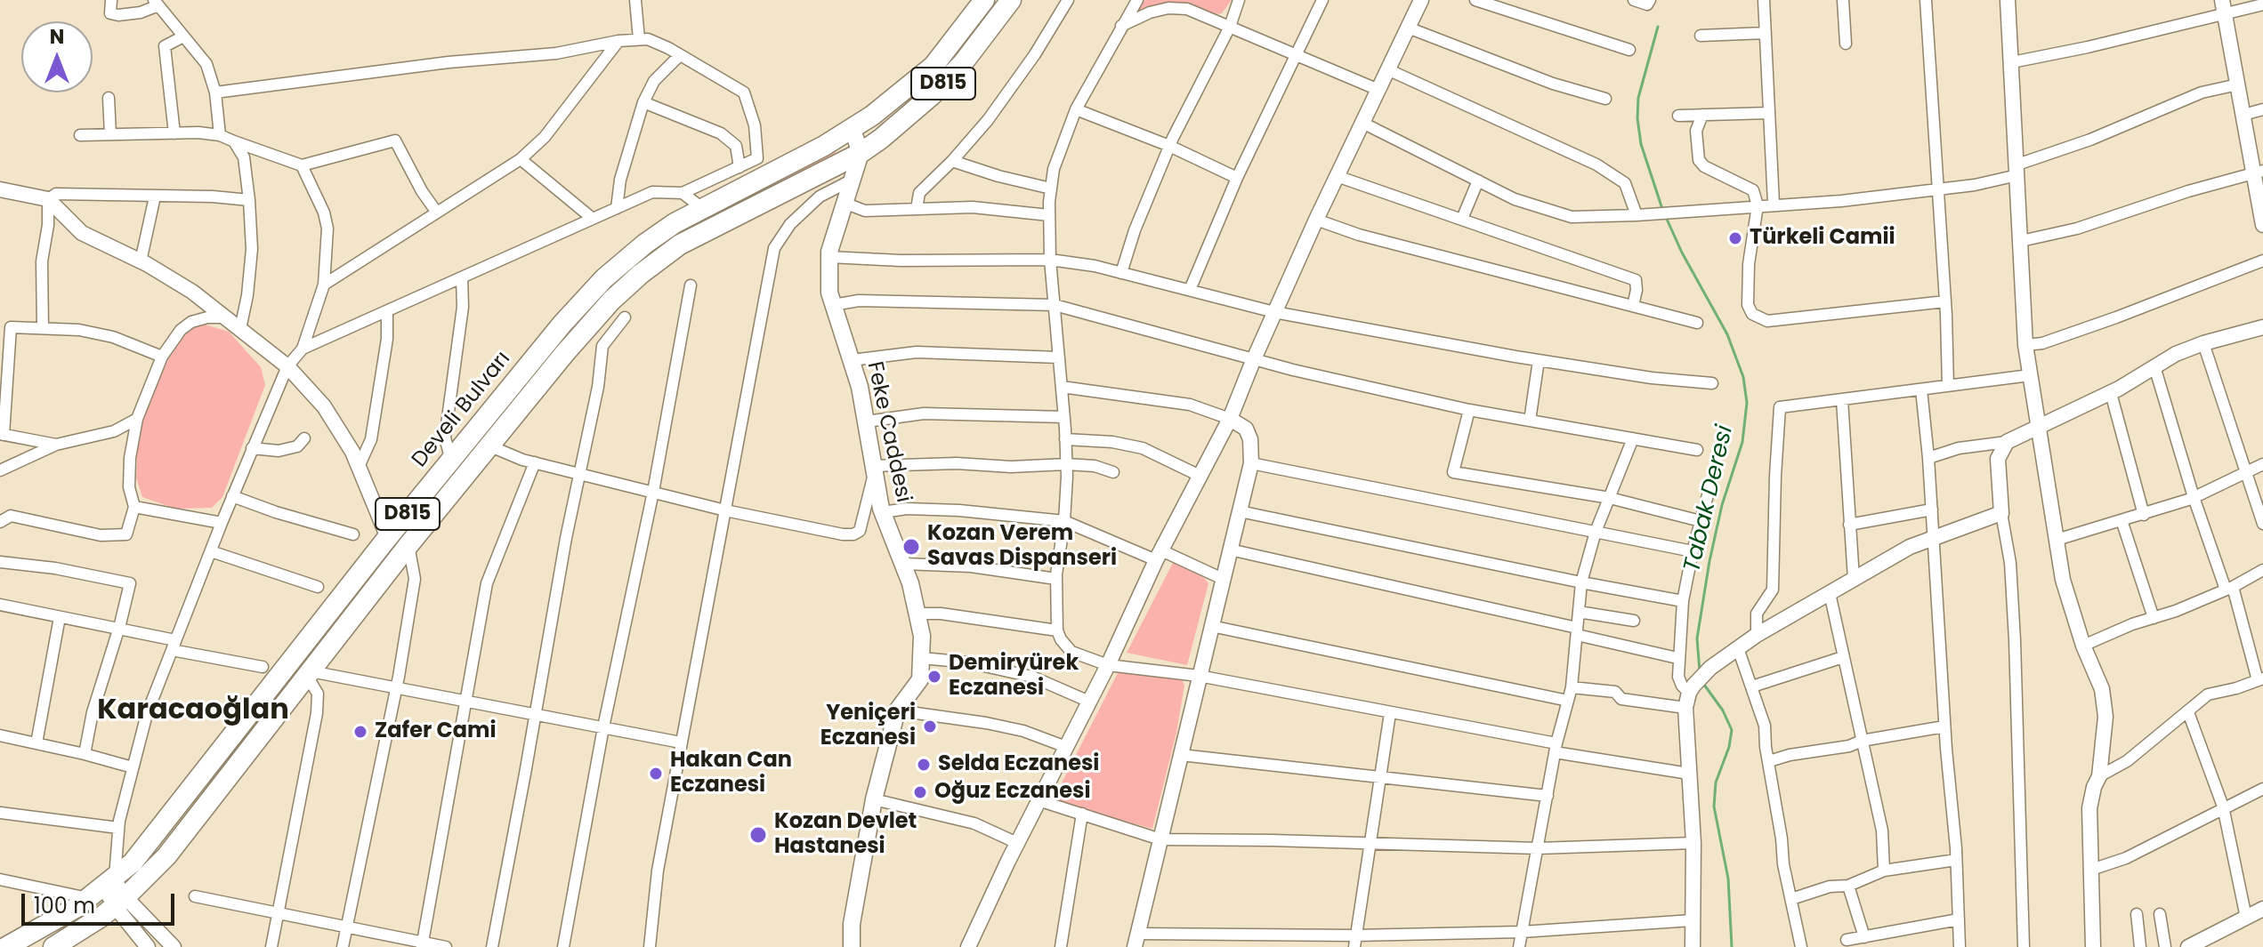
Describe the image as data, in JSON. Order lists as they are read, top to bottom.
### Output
{
  "streets": {
    "highway": ["D815", "Develi Bulvarı"],
    "main road": ["Feke Caddesi"]
  },
  "crossings": [
    ["Develi Bulvarı", "Feke Caddesi"]
  ],
  "districts": ["Karacaoğlan"],
  "water": ["Tabak Deresi"],
  "places": [
    "Türkeli Camii",
    "Kozan Verem Savas Dispanseri",
    "Demiryürek Eczanesi",
    "Yeniçeri Eczanesi",
    "Zafer Cami",
    "Selda Eczanesi",
    "Hakan Can Eczanesi",
    "Oğuz Eczanesi",
    "Kozan Devlet Hastanesi"
  ],
  "scale_bar": "100 m",
  "north": "top"
}
